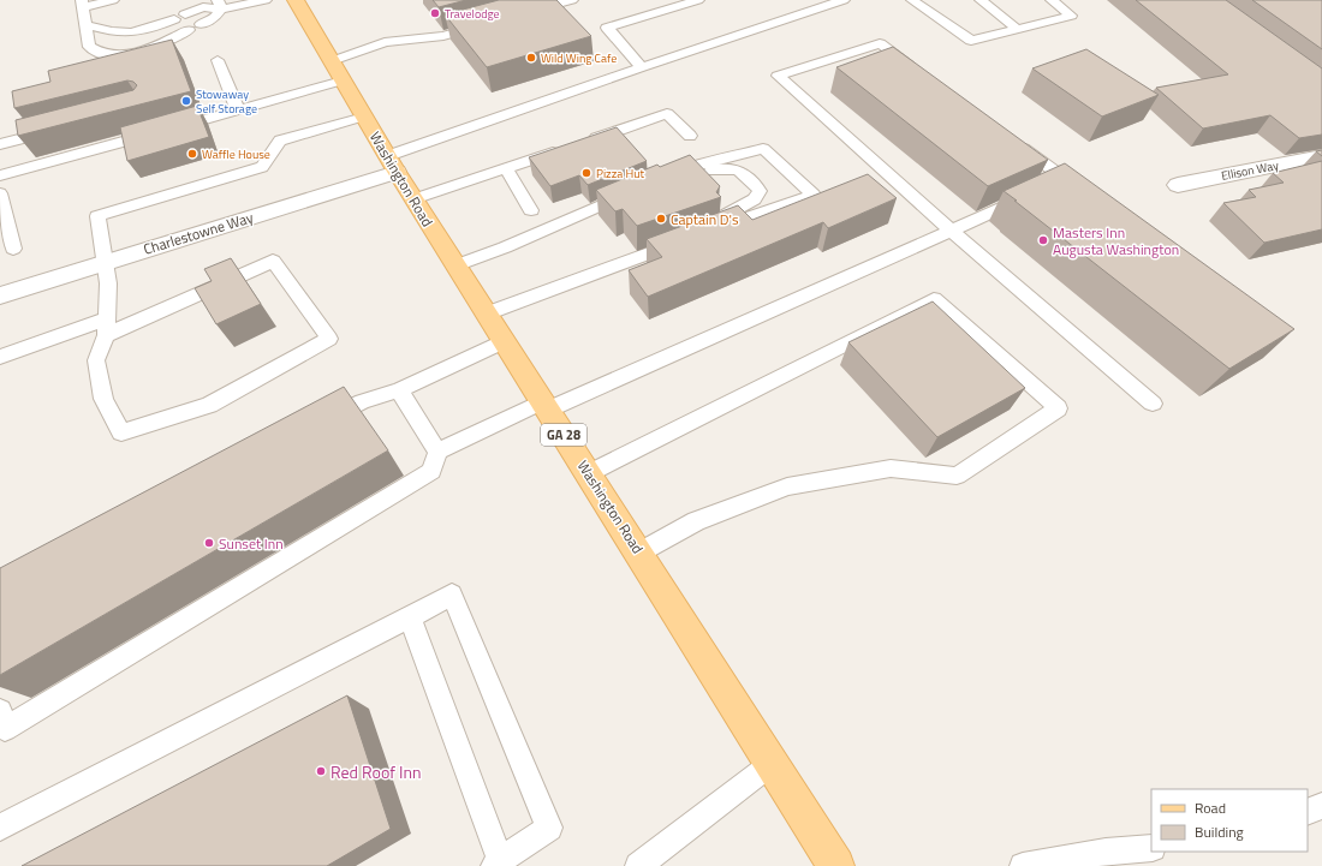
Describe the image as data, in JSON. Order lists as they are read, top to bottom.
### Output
{
  "streets": {
    "main road": ["Washington Road", "GA 28"],
    "street": ["Ellison Way", "Charlestowne Way"]
  },
  "crossings": [
    ["Washington Road", "Charlestowne Way"]
  ],
  "places": [
    "Travelodge",
    "Wild Wing Cafe",
    "Stowaway Self Storage",
    "Waffle House",
    "Pizza Hut",
    "Captain D's",
    "Masters Inn Augusta Washington",
    "Sunset Inn",
    "Red Roof Inn"
  ],
  "legend": ["Road", "Building"]
}
